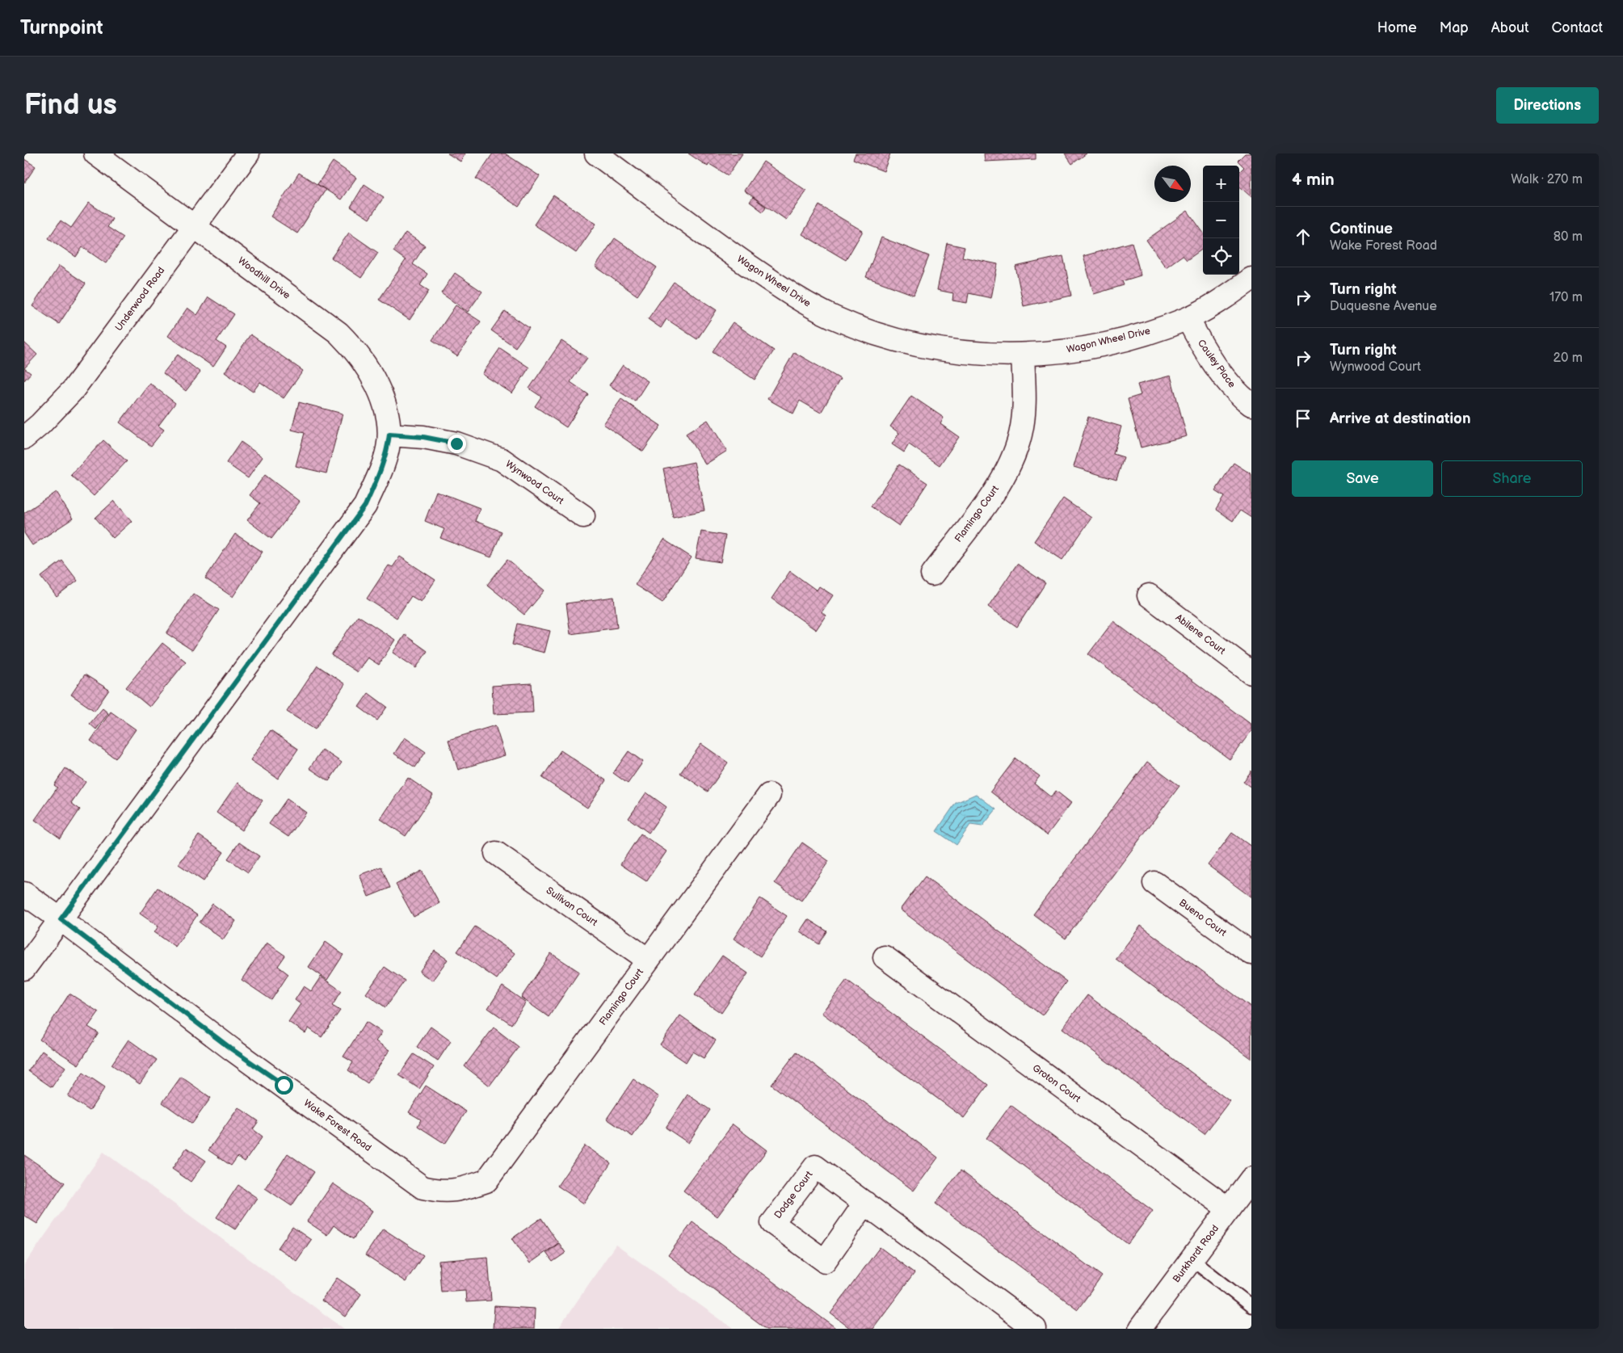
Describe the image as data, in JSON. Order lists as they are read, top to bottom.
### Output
{
  "streets": {
    "street": [
      "Woodhill Drive",
      "Wagon Wheel Drive",
      "Underwood Road",
      "Cauley Place",
      "Wynwood Court",
      "Flamingo Court",
      "Abilene Court",
      "Sullivan Court",
      "Bueno Court",
      "Groton Court",
      "Wake Forest Road",
      "Burkhardt Road"
    ]
  },
  "crossings": [
    ["Woodhill Drive", "Underwood Road"],
    ["Woodhill Drive", "Wynwood Court"],
    ["Woodhill Drive", "Wake Forest Road"],
    ["Wagon Wheel Drive", "Cauley Place"],
    ["Wagon Wheel Drive", "Flamingo Court"],
    ["Flamingo Court", "Sullivan Court"],
    ["Flamingo Court", "Wake Forest Road"],
    ["Groton Court", "Burkhardt Road"]
  ],
  "north": "bottom right",
  "page": {
    "header": "Turnpoint",
    "nav": [
      "Home",
      "Map",
      "About",
      "Contact"
    ],
    "buttons": [
      "Directions",
      ["Save", "Share"]
    ],
    "title": "Find us",
    "heading": ["4 min", "Walk · 270 m"],
    "map_buttons": ["+", "−"],
    "list": [
      ["Continue", "Wake Forest Road", "80 m"],
      ["Turn right", "Duquesne Avenue", "170 m"],
      ["Turn right", "Wynwood Court", "20 m"],
      "Arrive at destination"
    ]
  }
}
